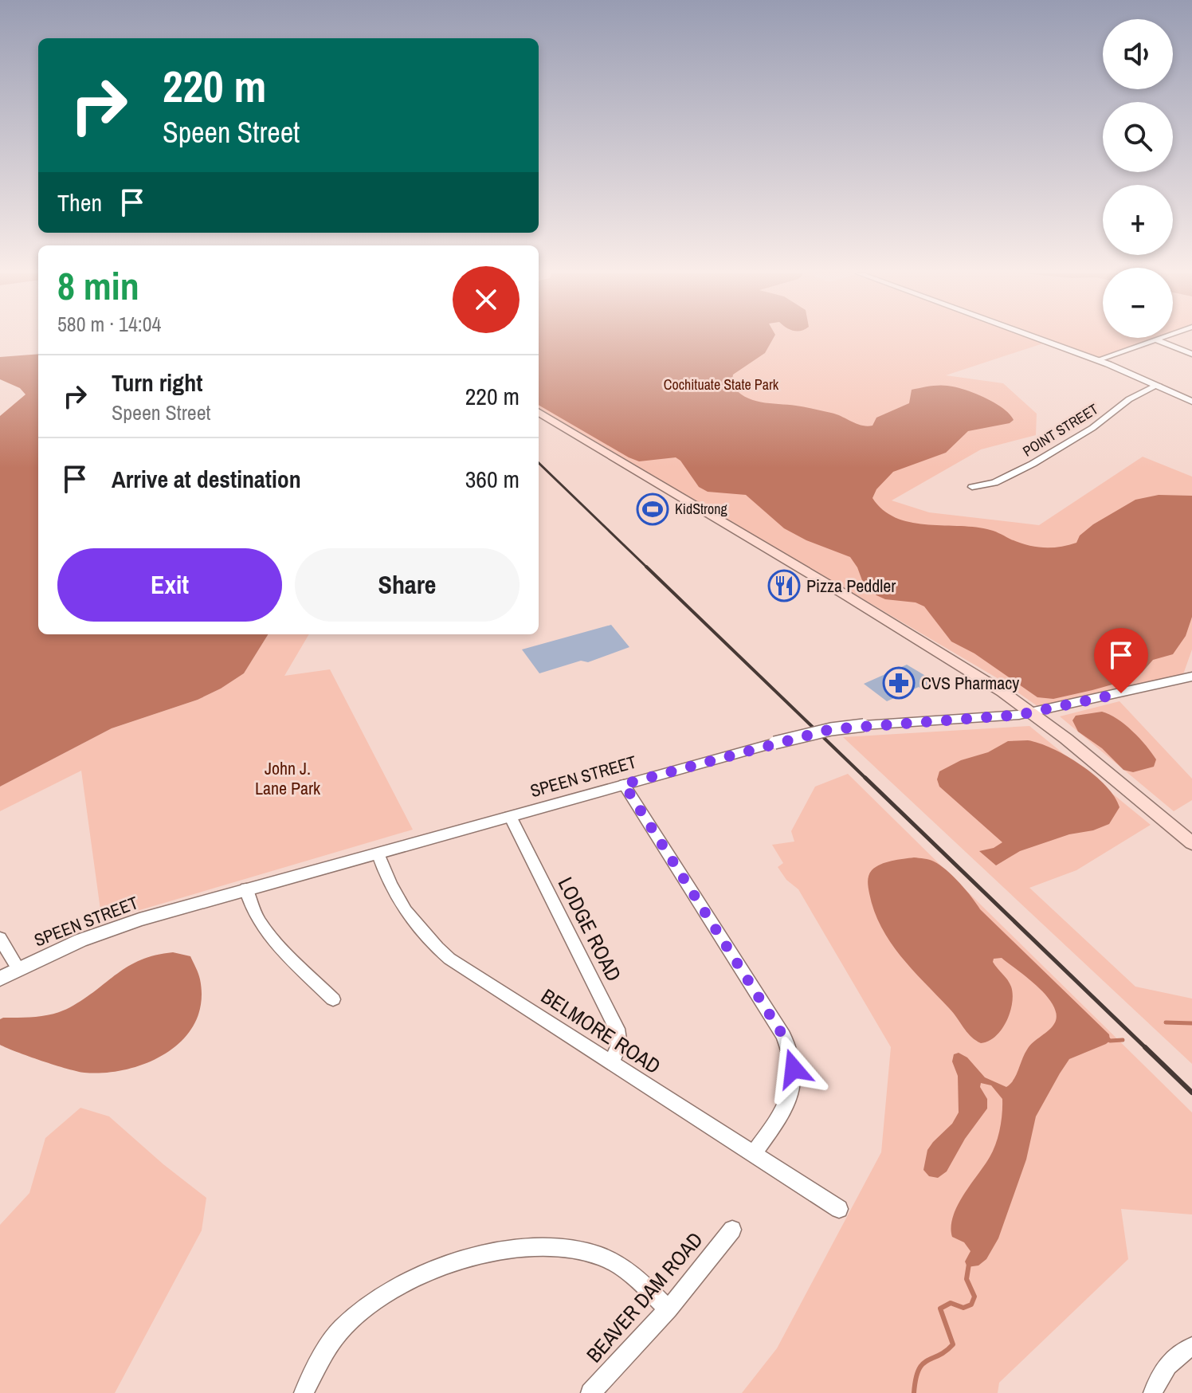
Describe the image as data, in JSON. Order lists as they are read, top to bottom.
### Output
{
  "streets": {
    "street": [
      "POINT STREET",
      "SPEEN STREET",
      "LODGE ROAD",
      "BELMORE ROAD",
      "BEAVER DAM ROAD"
    ]
  },
  "crossings": [
    ["SPEEN STREET", "LODGE ROAD"],
    ["SPEEN STREET", "BELMORE ROAD"],
    ["LODGE ROAD", "BELMORE ROAD"]
  ],
  "parks": ["Cochituate State Park", "John J. Lane Park"],
  "places": {
    "sports": ["KidStrong"],
    "restaurant": ["Pizza Peddler"],
    "pharmacy": ["CVS Pharmacy"]
  },
  "page": {
    "map_buttons": ["+", "−"],
    "turn": ["220 m", "Speen Street"],
    "then": "Then",
    "heading": ["8 min", "580 m · 14:04"],
    "list": [
      {
        "name": "Turn right",
        "note": "Speen Street",
        "value": "220 m"
      },
      {
        "name": "Arrive at destination",
        "value": "360 m"
      }
    ],
    "buttons": ["Exit", "Share"]
  }
}
